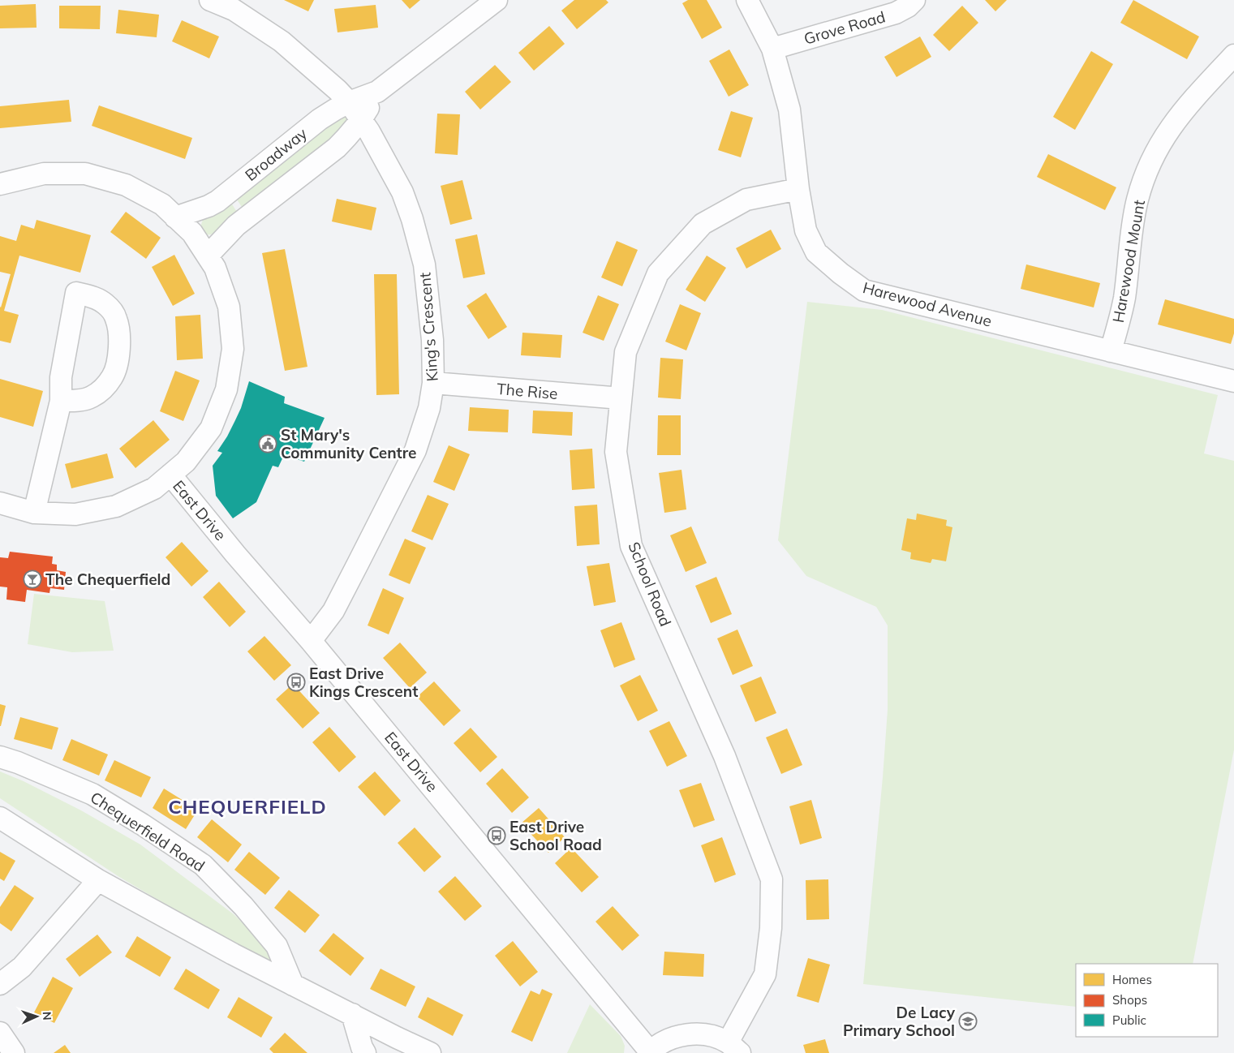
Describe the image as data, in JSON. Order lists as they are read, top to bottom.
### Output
{
  "streets": {
    "street": [
      "Grove Road",
      "Broadway",
      "Harewood Mount",
      "Harewood Avenue",
      "King's Crescent",
      "The Rise",
      "East Drive",
      "School Road",
      "Chequerfield Road"
    ]
  },
  "crossings": [
    ["Grove Road", "Harewood Avenue"],
    ["Broadway", "King's Crescent"],
    ["Harewood Mount", "Harewood Avenue"],
    ["Harewood Avenue", "School Road"],
    ["King's Crescent", "The Rise"],
    ["King's Crescent", "East Drive"],
    ["The Rise", "School Road"]
  ],
  "districts": ["CHEQUERFIELD"],
  "places": {
    "public building": ["St Mary's Community Centre"],
    "bar": ["The Chequerfield"],
    "bus stop": ["East Drive Kings Crescent", "East Drive School Road"],
    "school or university": ["De Lacy Primary School"]
  },
  "legend": ["Homes", "Shops", "Public"],
  "north": "right"
}
